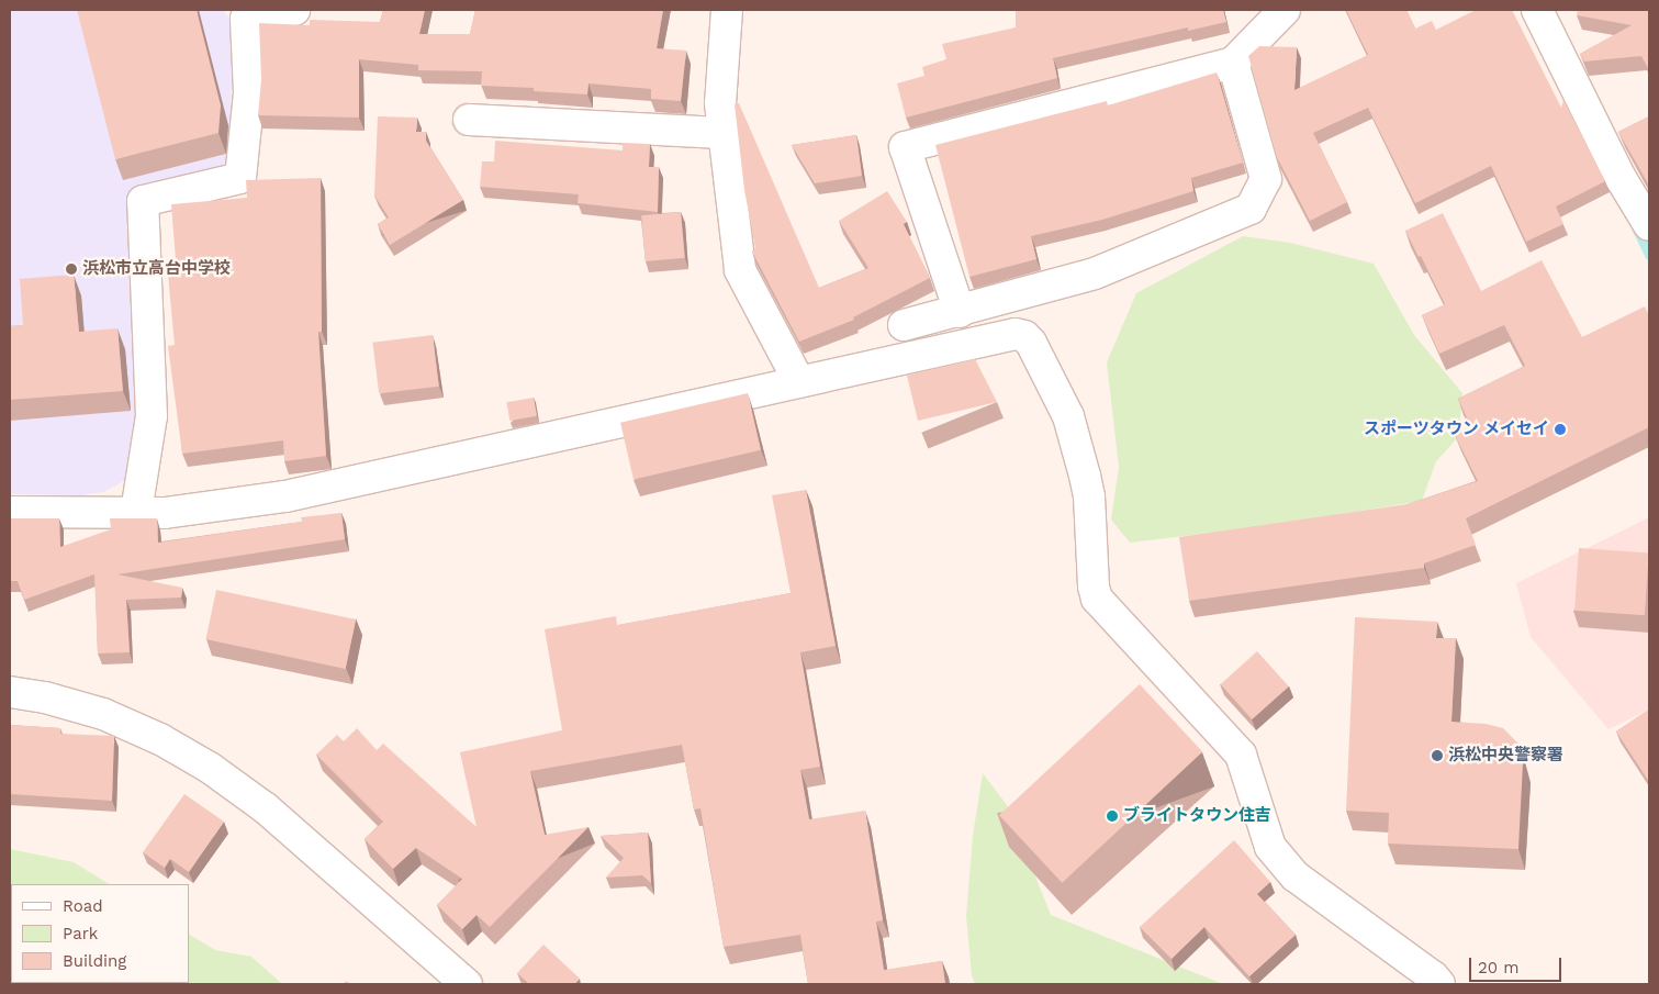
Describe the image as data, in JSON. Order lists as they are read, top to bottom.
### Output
{
  "places": [
    "浜松市立高台中学校",
    "スポーツタウン メイセイ",
    "浜松中央警察署",
    "ブライトタウン住吉"
  ],
  "legend": ["Road", "Park", "Building"],
  "scale_bar": "20 m"
}
